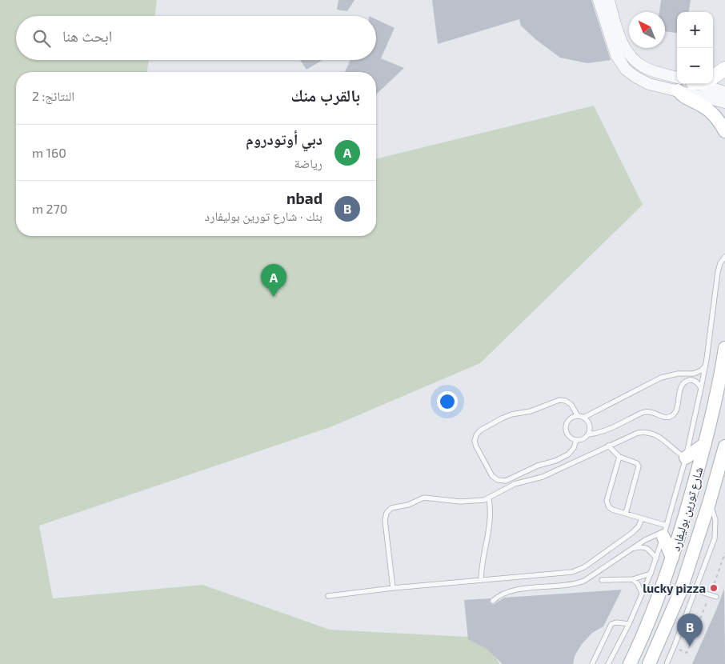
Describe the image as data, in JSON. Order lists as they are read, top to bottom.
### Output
{
  "streets": {
    "main road": ["شارع تورين بوليفارد"]
  },
  "places": ["lucky pizza"],
  "north": "top left",
  "page": {
    "map_buttons": ["+", "−"],
    "search": "ابحث هنا",
    "heading": ["بالقرب منك", "النتائج: 2"],
    "list": [
      {
        "mark": "A",
        "name": "دبي أوتودروم",
        "note": "رياضة",
        "value": "160 m"
      },
      {
        "mark": "B",
        "name": "nbad",
        "note": "بنك · شارع تورين بوليفارد",
        "value": "270 m"
      }
    ],
    "pins": ["A", "B"]
  }
}
